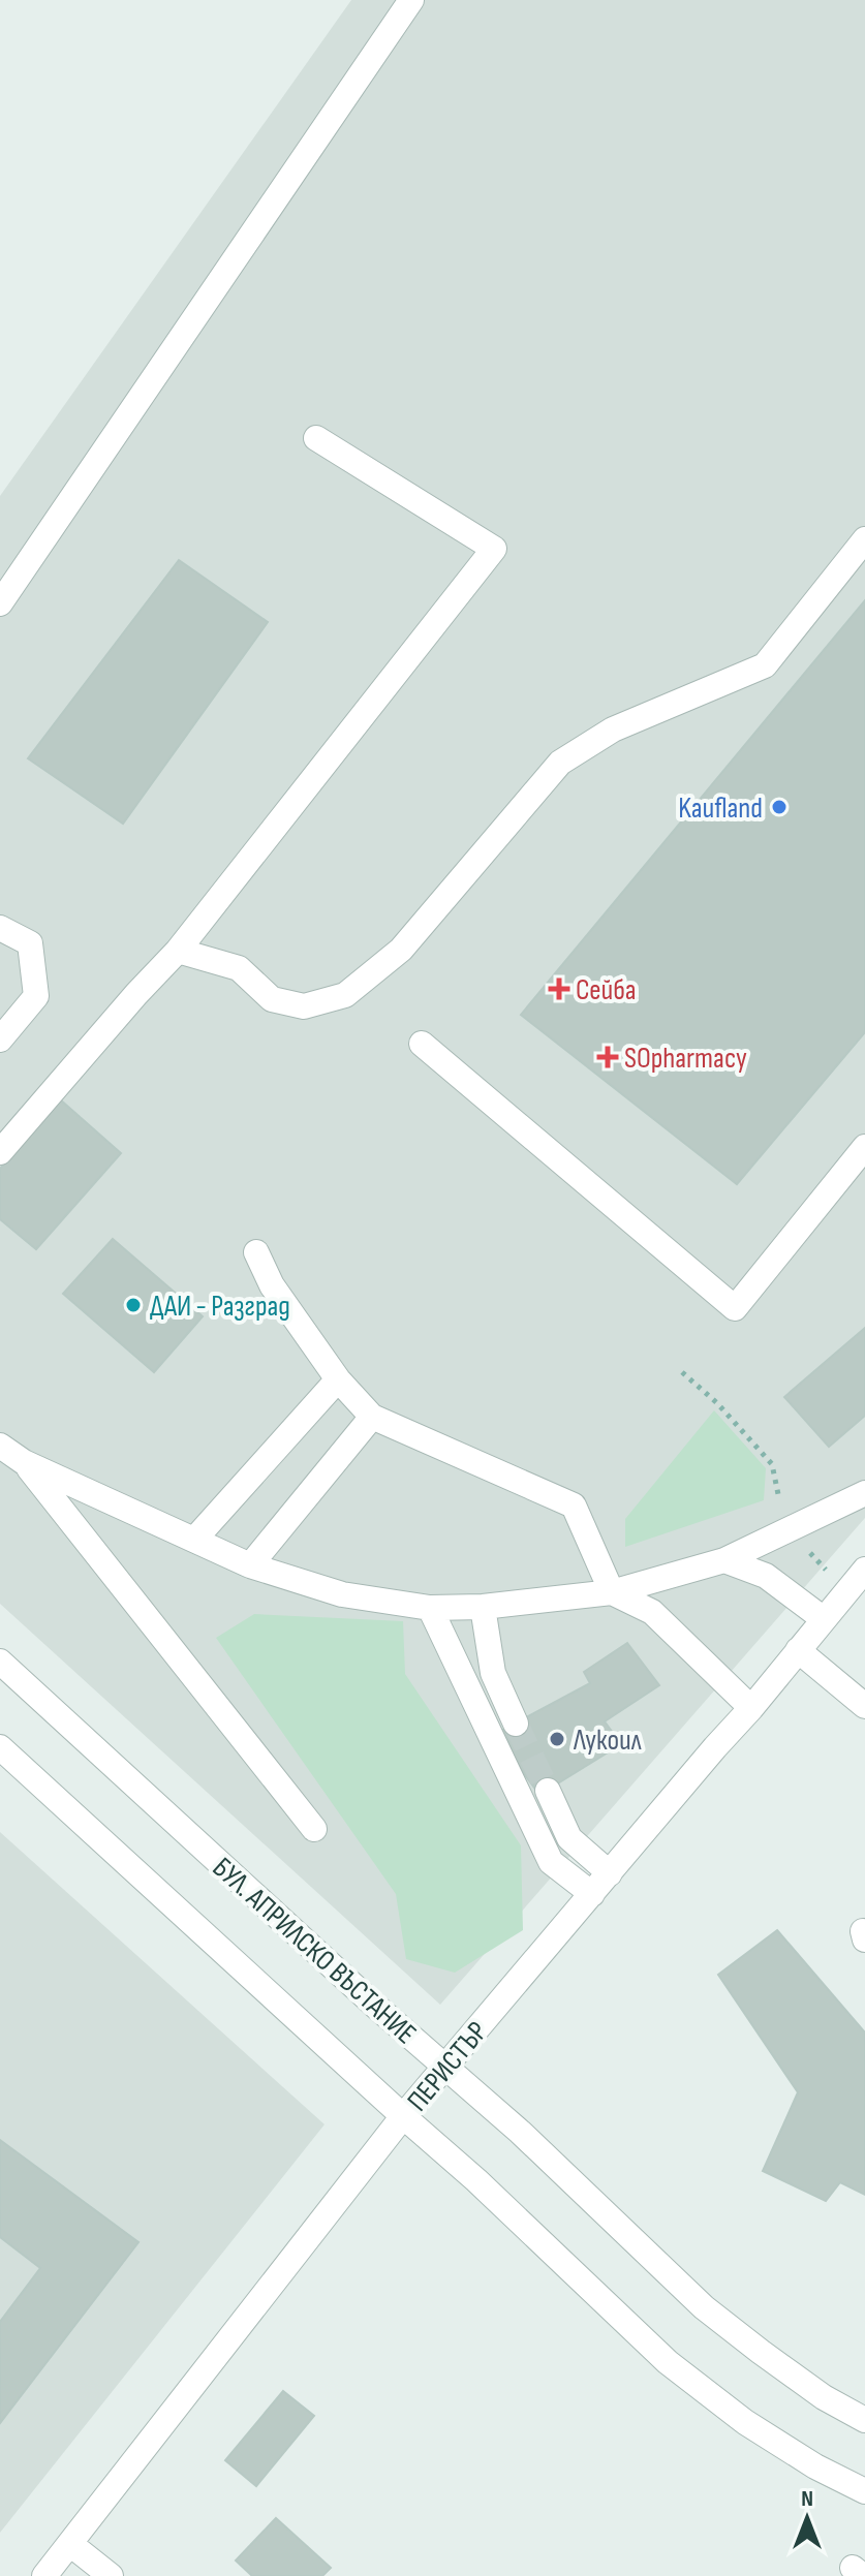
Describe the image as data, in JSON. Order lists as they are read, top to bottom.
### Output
{
  "streets": {
    "street": ["БУЛ. АПРИЛСКО ВЪСТАНИЕ", "ПЕРИСТЪР"]
  },
  "crossings": [
    ["БУЛ. АПРИЛСКО ВЪСТАНИЕ", "ПЕРИСТЪР"]
  ],
  "places": {
    "other": ["Kaufland", "ДАИ - Разград", "Лукоил"],
    "health": ["Сейба", "SOpharmacy"]
  },
  "north": "top"
}
